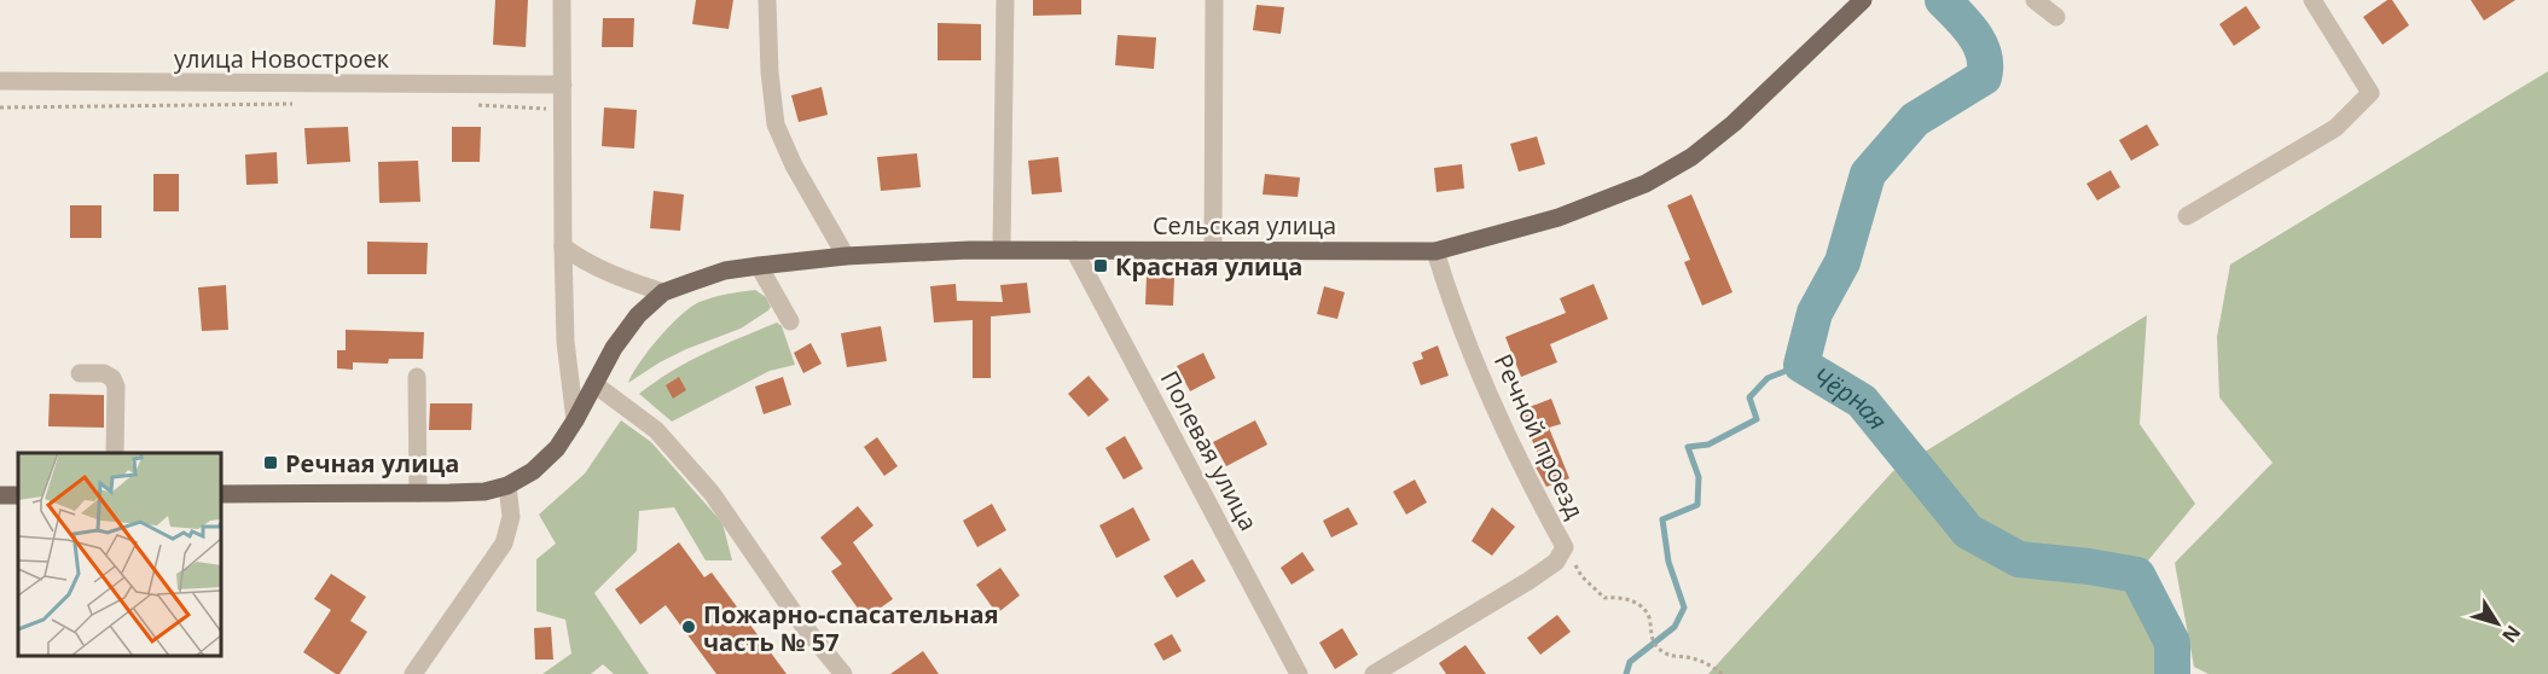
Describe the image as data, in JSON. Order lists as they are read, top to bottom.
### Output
{
  "streets": {
    "main road": ["Сельская улица"],
    "street": ["улица Новостроек", "Речной проезд", "Полевая улица"]
  },
  "crossings": [
    ["Сельская улица", "Речной проезд"],
    ["Сельская улица", "Полевая улица"]
  ],
  "water": ["Чёрная"],
  "places": {
    "transit": ["Красная улица", "Речная улица"],
    "other": ["Пожарно-спасательная часть № 57"]
  },
  "north": "bottom right"
}
